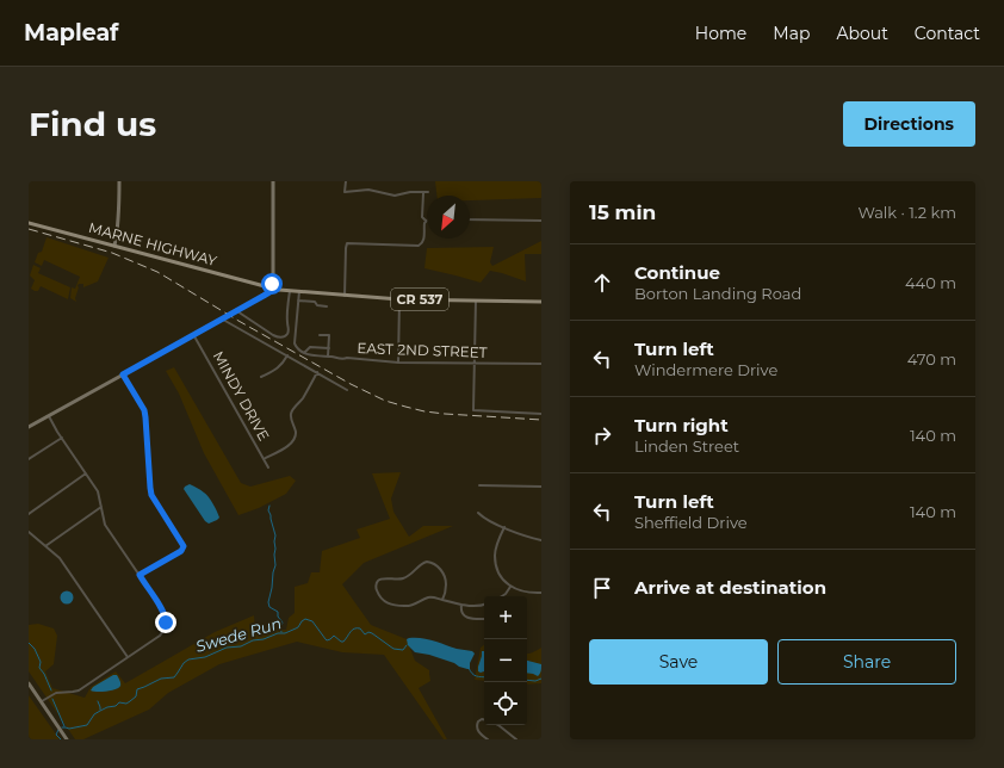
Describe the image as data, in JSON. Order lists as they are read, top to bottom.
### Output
{
  "streets": {
    "main road": ["MARNE HIGHWAY", "CR 537"],
    "street": ["EAST 2ND STREET", "MINDY DRIVE"]
  },
  "crossings": [
    ["MARNE HIGHWAY", "CR 537"]
  ],
  "water": ["Swede Run"],
  "north": "bottom left",
  "page": {
    "header": "Mapleaf",
    "nav": [
      "Home",
      "Map",
      "About",
      "Contact"
    ],
    "buttons": [
      "Directions",
      ["Save", "Share"]
    ],
    "title": "Find us",
    "heading": ["15 min", "Walk · 1.2 km"],
    "list": [
      ["Continue", "Borton Landing Road", "440 m"],
      ["Turn left", "Windermere Drive", "470 m"],
      ["Turn right", "Linden Street", "140 m"],
      ["Turn left", "Sheffield Drive", "140 m"],
      "Arrive at destination"
    ],
    "map_buttons": ["+", "−"]
  }
}
